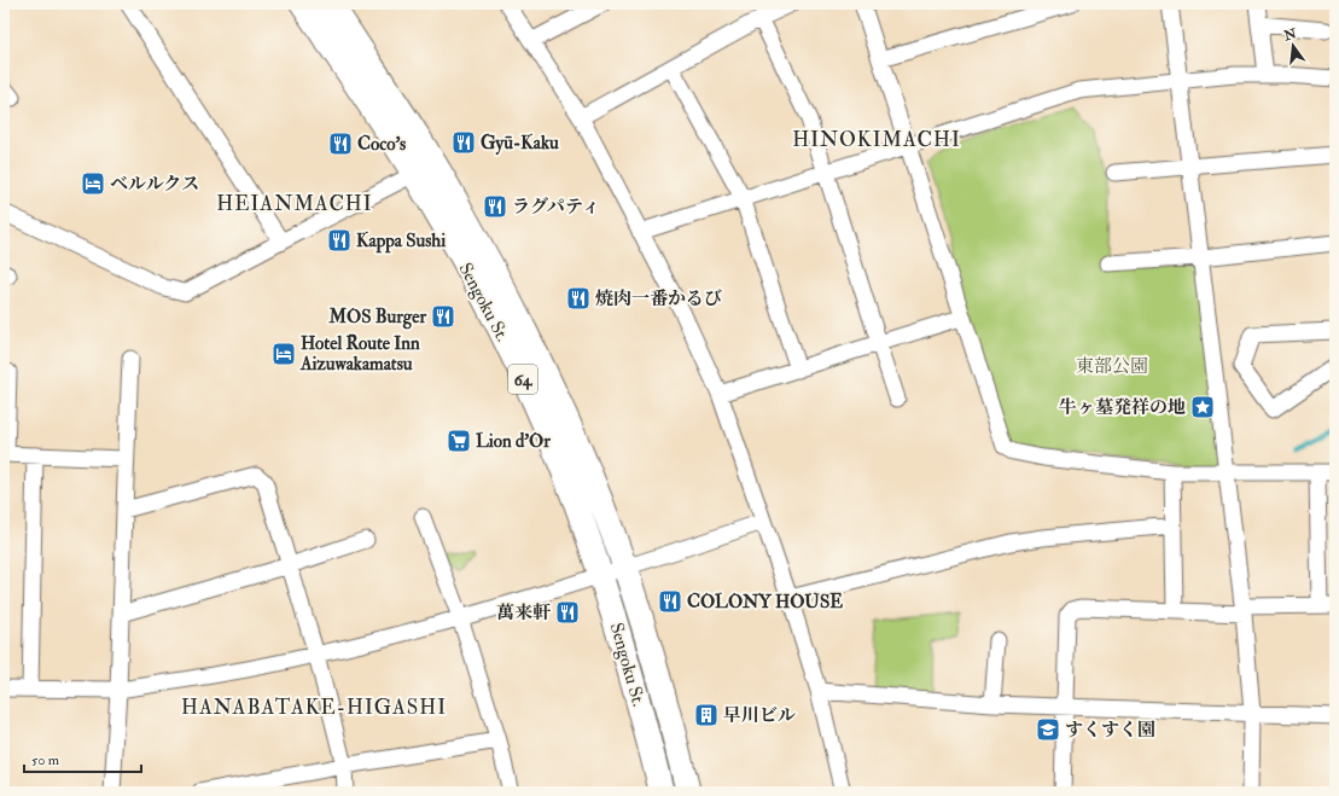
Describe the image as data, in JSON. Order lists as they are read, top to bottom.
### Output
{
  "streets": {
    "main road": ["Sengoku St.", "64"]
  },
  "districts": ["HINOKIMACHI", "HEIANMACHI", "HANABATAKE-HIGASHI"],
  "parks": ["東部公園"],
  "places": {
    "restaurant": [
      "Gyū-Kaku",
      "Coco's",
      "ラグパティ",
      "Kappa Sushi",
      "焼肉一番かるび",
      "MOS Burger",
      "COLONY HOUSE",
      "萬来軒"
    ],
    "hotel": ["ベルルクス", "Hotel Route Inn Aizuwakamatsu"],
    "place": ["牛ヶ墓発祥の地"],
    "supermarket": ["Lion d'Or"],
    "building": ["早川ビル"],
    "school or university": ["すくすく園"]
  },
  "scale_bar": "50 m",
  "north": "top"
}
